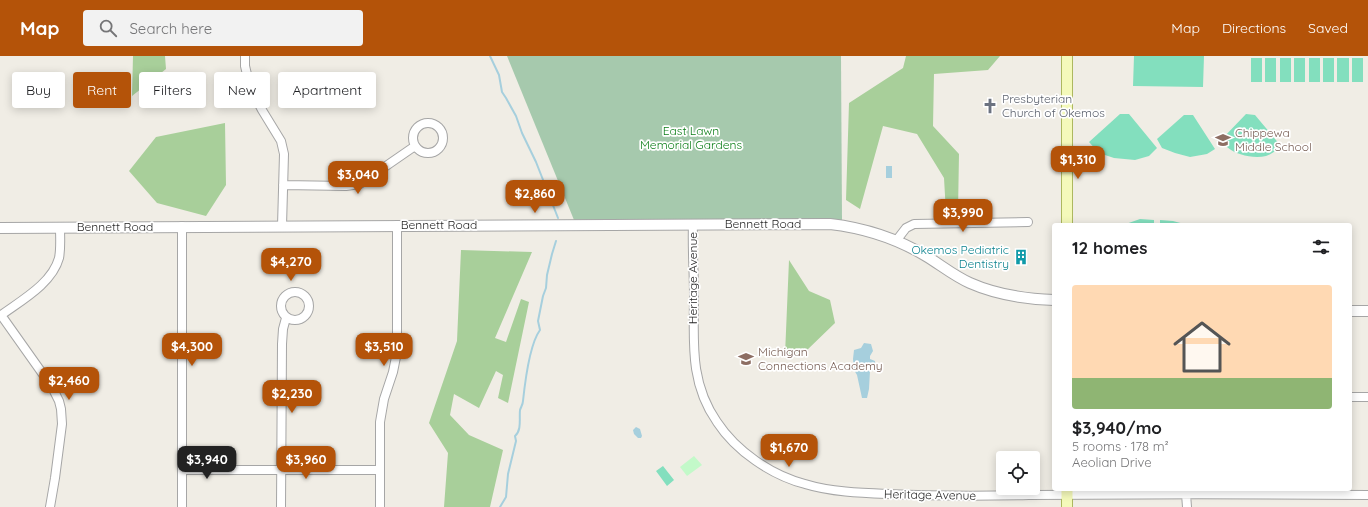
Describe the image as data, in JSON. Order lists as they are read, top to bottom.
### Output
{
  "streets": {
    "street": ["Bennett Road", "Heritage Avenue"]
  },
  "crossings": [
    ["Bennett Road", "Heritage Avenue"]
  ],
  "parks": ["East Lawn Memorial Gardens"],
  "places": {
    "church": ["Presbyterian Church of Okemos"],
    "school or university": ["Chippewa Middle School", "Michigan Connections Academy"],
    "building": ["Okemos Pediatric Dentistry"]
  },
  "page": {
    "header": "Map",
    "search": "Search here",
    "nav": ["Map", "Directions", "Saved"],
    "chip": [
      "Buy",
      "Rent",
      "Filters",
      "New",
      "Apartment"
    ],
    "price": [
      "$1,310",
      "$3,040",
      "$2,860",
      "$3,990",
      "$4,270",
      "$4,300",
      "$3,510",
      "$2,460",
      "$2,230",
      "$1,670",
      "$3,940",
      "$3,960"
    ],
    "heading": "12 homes",
    "list": [
      {
        "name": "$3,940/mo",
        "note": "5 rooms · 178 m² · Aeolian Drive"
      }
    ]
  }
}
